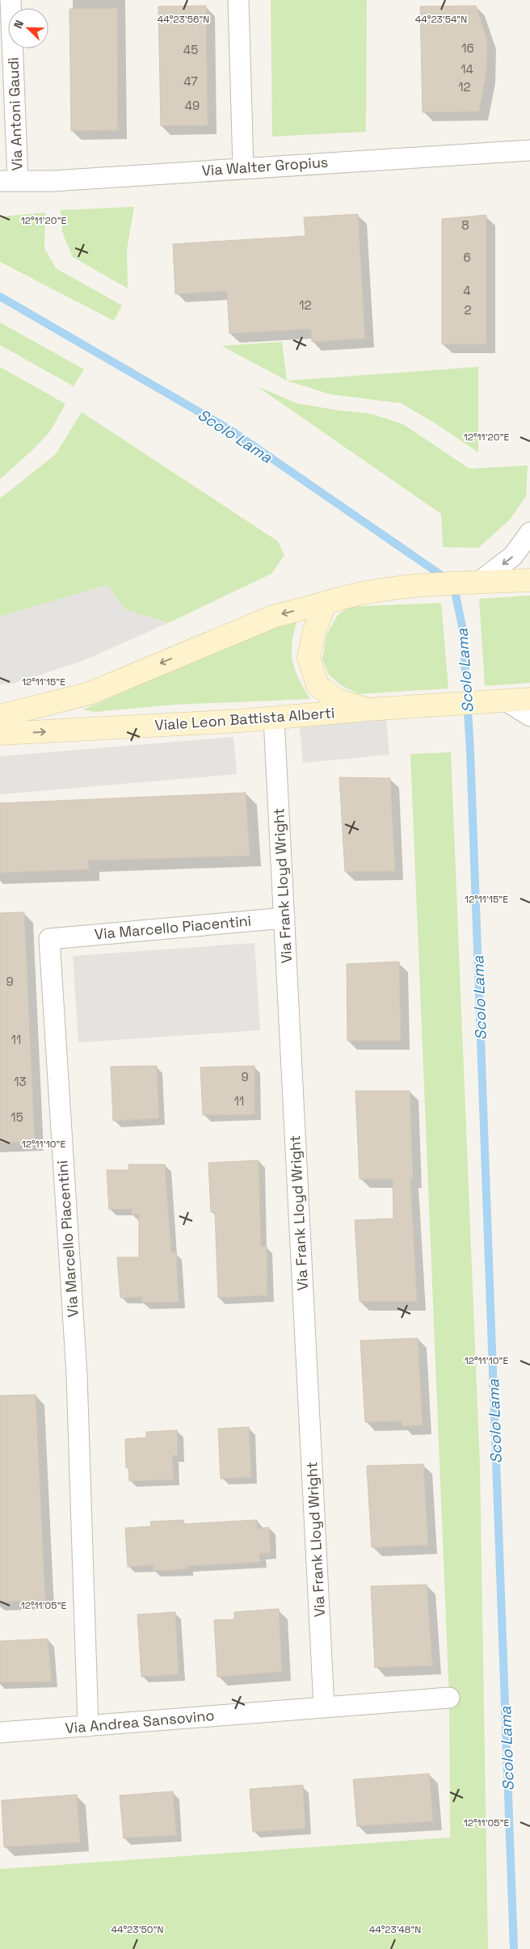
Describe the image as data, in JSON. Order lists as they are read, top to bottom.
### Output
{
  "streets": {
    "main road": ["Viale Leon Battista Alberti"],
    "street": [
      "Via Antoni Gaudì",
      "Via Walter Gropius",
      "Via Frank Lloyd Wright",
      "Via Marcello Piacentini",
      "Via Andrea Sansovino"
    ]
  },
  "crossings": [
    ["Via Antoni Gaudì", "Via Walter Gropius"],
    ["Viale Leon Battista Alberti", "Via Frank Lloyd Wright"],
    ["Via Frank Lloyd Wright", "Via Marcello Piacentini"],
    ["Via Frank Lloyd Wright", "Via Andrea Sansovino"],
    ["Via Marcello Piacentini", "Via Andrea Sansovino"]
  ],
  "water": ["Scolo Lama"],
  "house_numbers": [
    "16",
    "45",
    "14",
    "47",
    "12",
    "49",
    "8",
    "6",
    "4",
    "12",
    "2",
    "9",
    "11",
    "9",
    "13",
    "11",
    "15"
  ],
  "north": "top left",
  "coordinates": [
    "44°23'56\"N",
    "44°23'54\"N",
    "12°11'20\"E",
    "12°11'15\"E",
    "12°11'10\"E",
    "12°11'05\"E",
    "44°23'50\"N",
    "44°23'48\"N"
  ]
}
